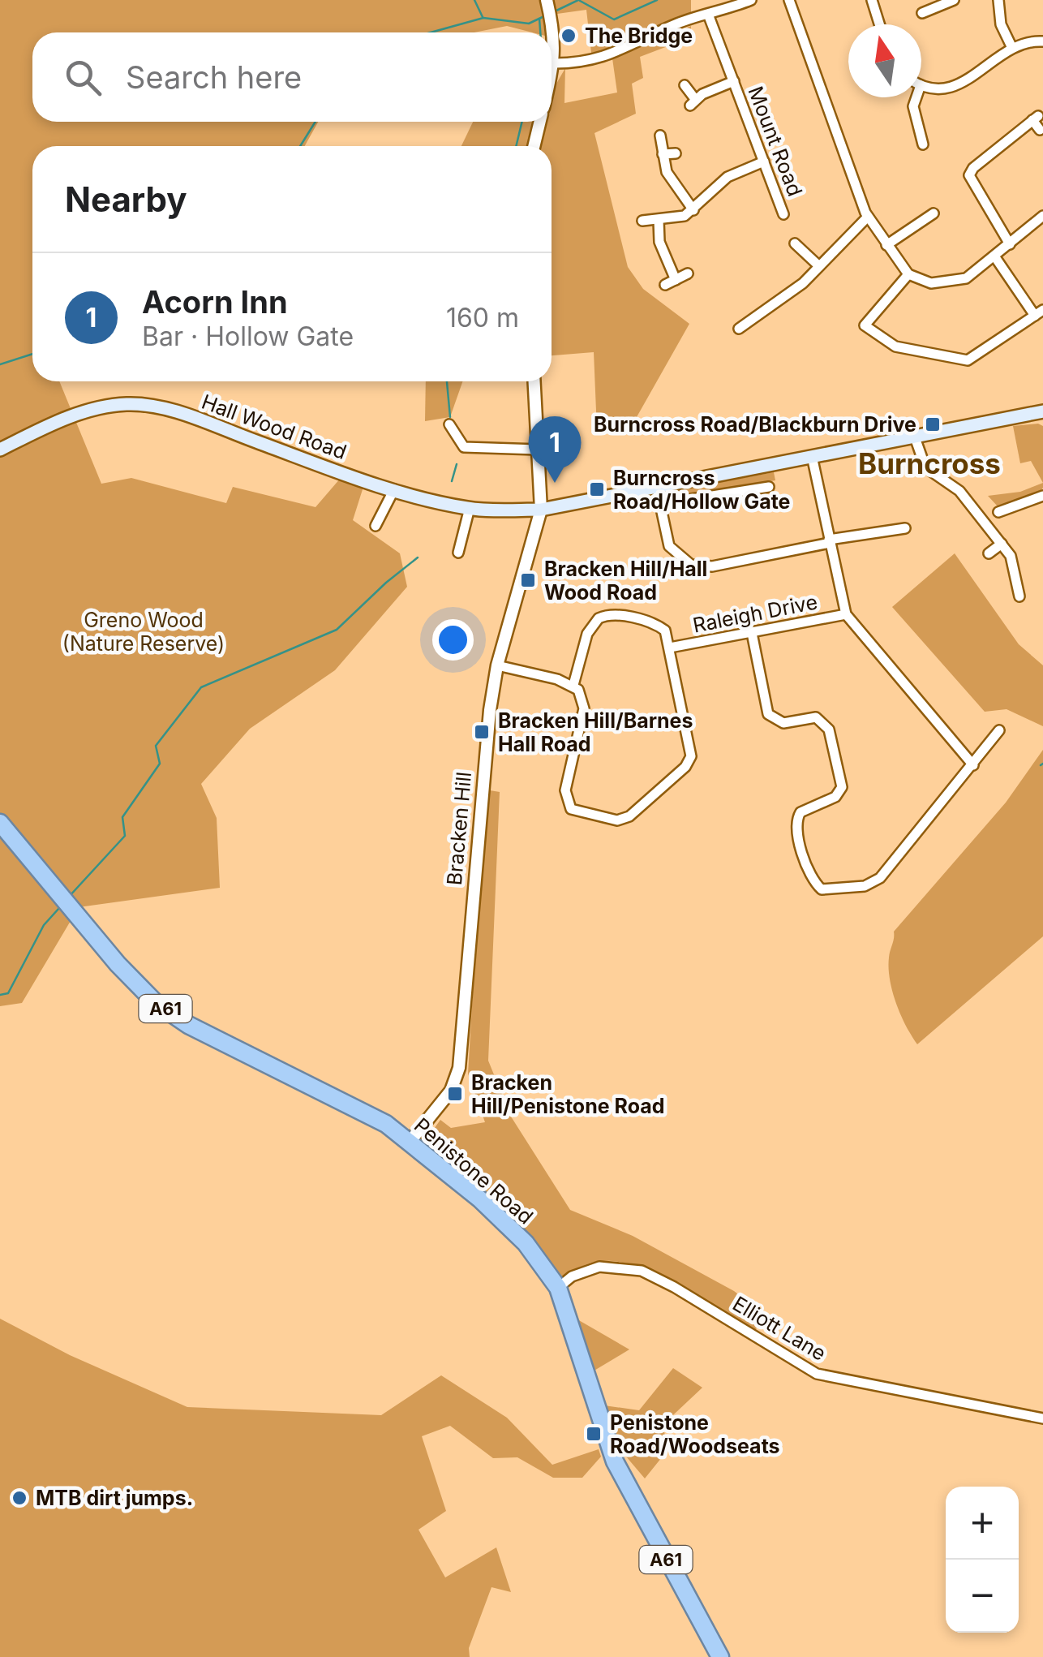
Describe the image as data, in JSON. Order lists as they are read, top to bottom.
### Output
{
  "streets": {
    "highway": ["A61", "Penistone Road"],
    "main road": ["Hall Wood Road"],
    "street": [
      "Mount Road",
      "Raleigh Drive",
      "Bracken Hill",
      "Elliott Lane"
    ]
  },
  "crossings": [
    ["Hall Wood Road", "Bracken Hill"],
    ["Bracken Hill", "Penistone Road"],
    ["Penistone Road", "Elliott Lane"]
  ],
  "districts": ["Burncross"],
  "parks": ["Greno Wood (Nature Reserve)"],
  "places": {
    "other": ["The Bridge", "MTB dirt jumps."],
    "transit": [
      "Burncross Road/Blackburn Drive",
      "Burncross Road/Hollow Gate",
      "Bracken Hill/Hall Wood Road",
      "Bracken Hill/Barnes Hall Road",
      "Bracken Hill/Penistone Road",
      "Penistone Road/Woodseats"
    ]
  },
  "north": "top",
  "page": {
    "search": "Search here",
    "heading": "Nearby",
    "list": [
      {
        "mark": "1",
        "name": "Acorn Inn",
        "note": "Bar · Hollow Gate",
        "value": "160 m"
      }
    ],
    "pins": "1",
    "map_buttons": ["+", "−"]
  }
}
